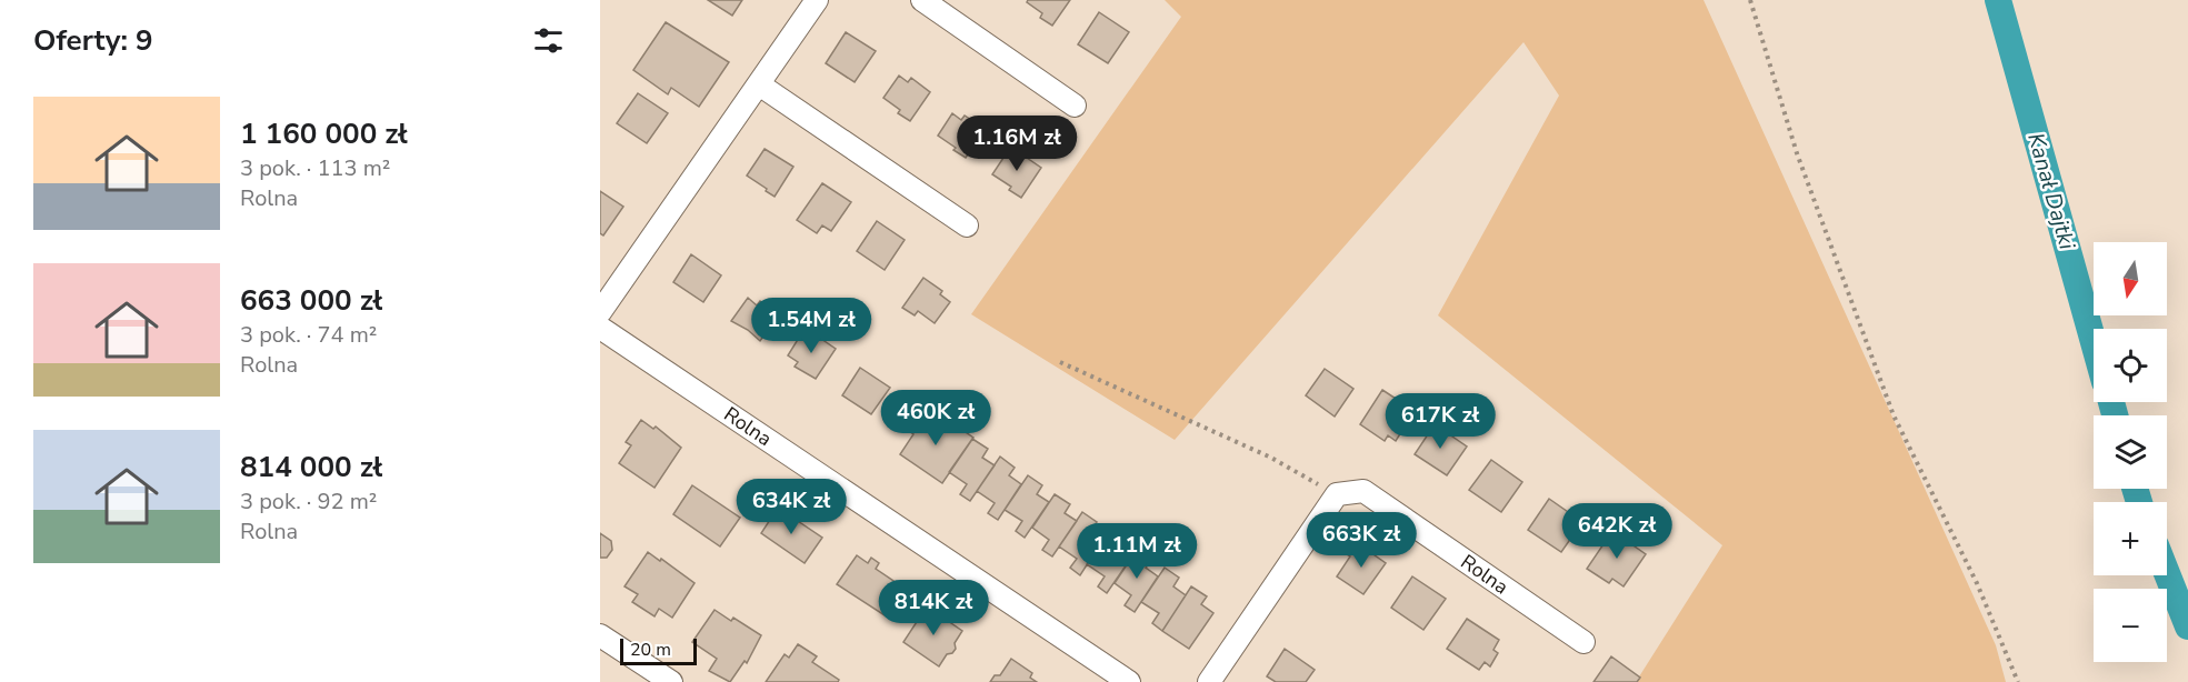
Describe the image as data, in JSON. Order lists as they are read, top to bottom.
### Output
{
  "streets": {
    "street": ["Rolna"]
  },
  "water": ["Kanał Dajtki"],
  "scale_bar": "20 m",
  "north": "bottom",
  "page": {
    "heading": "Oferty: 9",
    "list": [
      {
        "name": "1 160 000 zł",
        "note": "3 pok. · 113 m² · Rolna"
      },
      {
        "name": "663 000 zł",
        "note": "3 pok. · 74 m² · Rolna"
      },
      {
        "name": "814 000 zł",
        "note": "3 pok. · 92 m² · Rolna"
      }
    ],
    "price": [
      "1.16M zł",
      "1.54M zł",
      "460K zł",
      "617K zł",
      "634K zł",
      "642K zł",
      "663K zł",
      "1.11M zł",
      "814K zł"
    ],
    "map_buttons": ["+", "−"],
    "scale": "20 m"
  }
}
